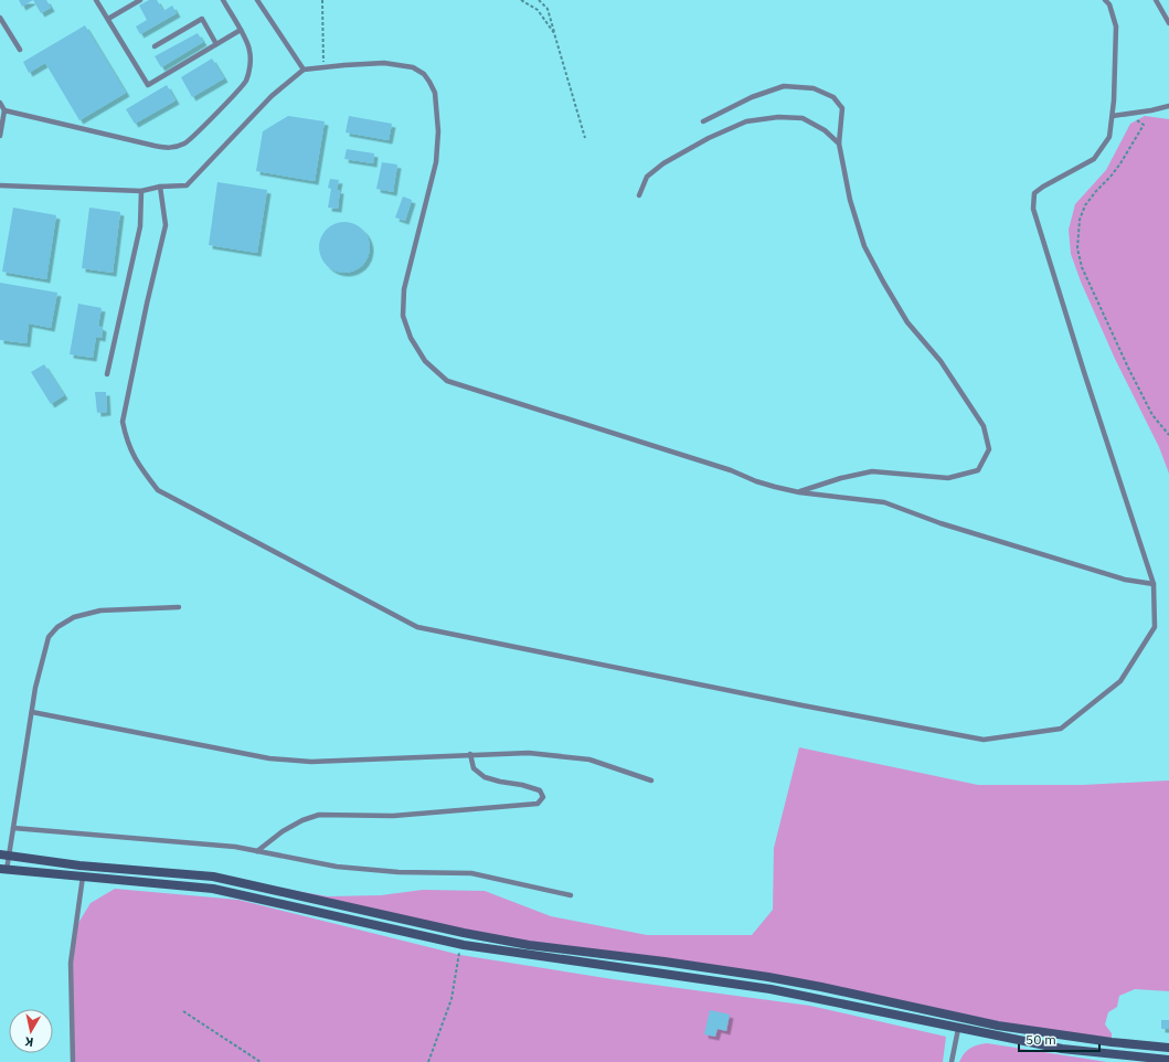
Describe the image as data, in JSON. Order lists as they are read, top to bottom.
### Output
{
  "scale_bar": "50 m",
  "north": "bottom"
}
